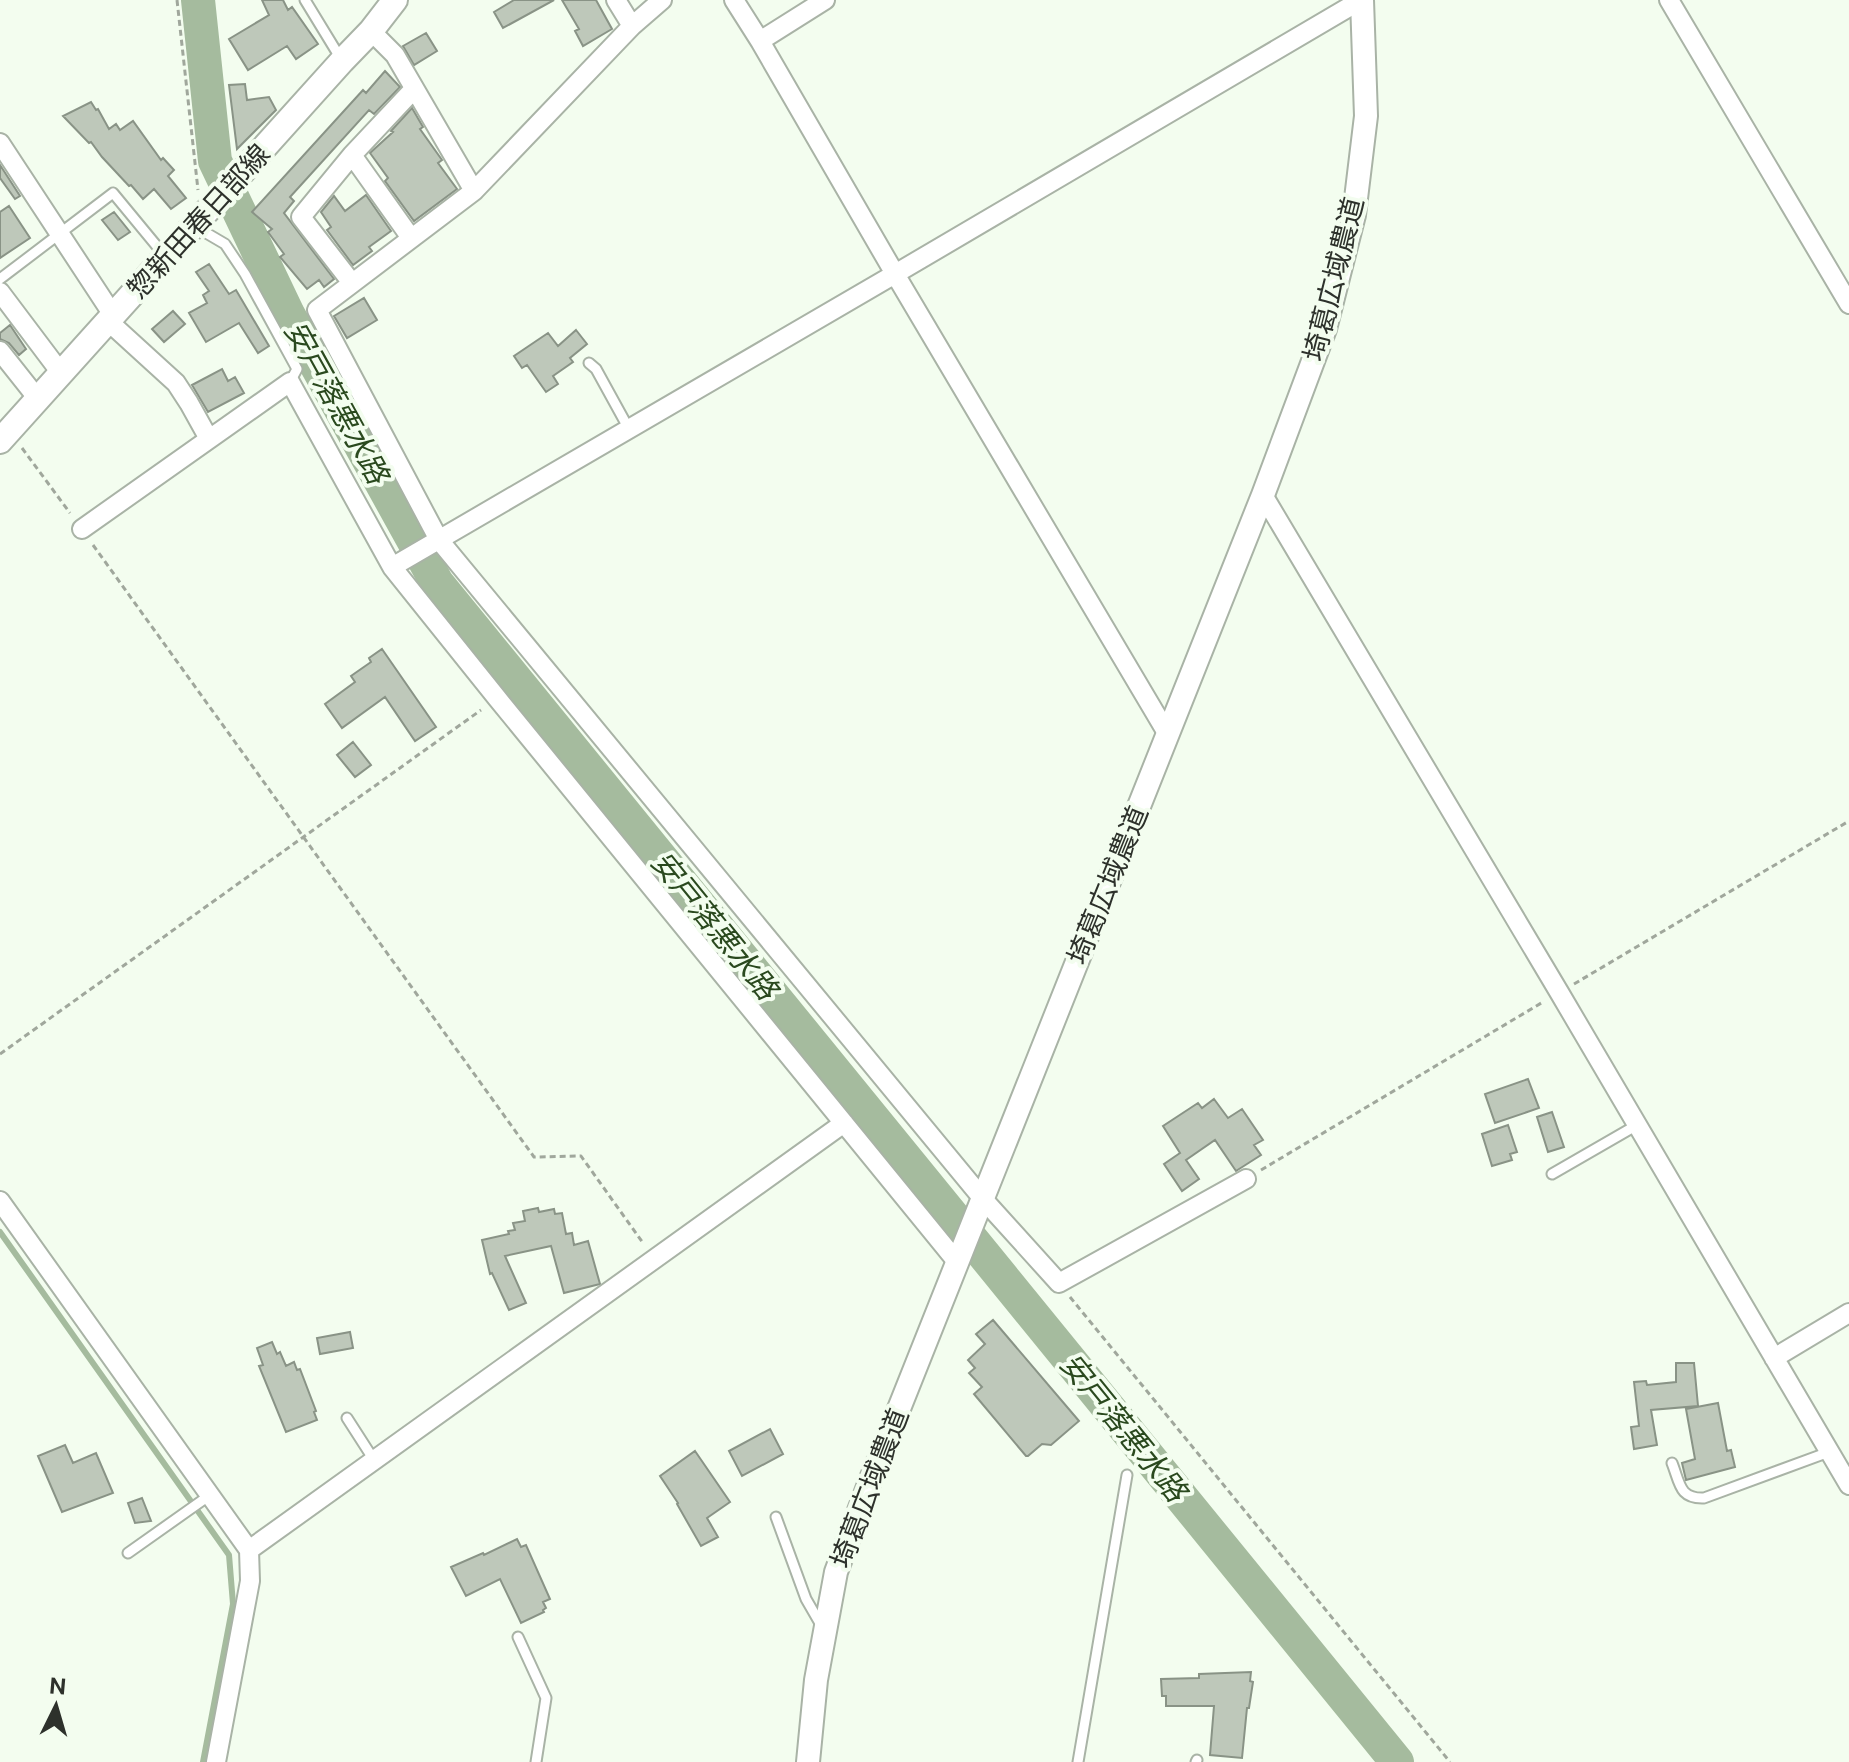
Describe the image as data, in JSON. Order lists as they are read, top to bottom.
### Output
{
  "streets": {
    "main road": ["惣新田春日部線"],
    "street": ["埼葛広域農道"]
  },
  "water": ["安戸落悪水路"],
  "north": "top"
}
